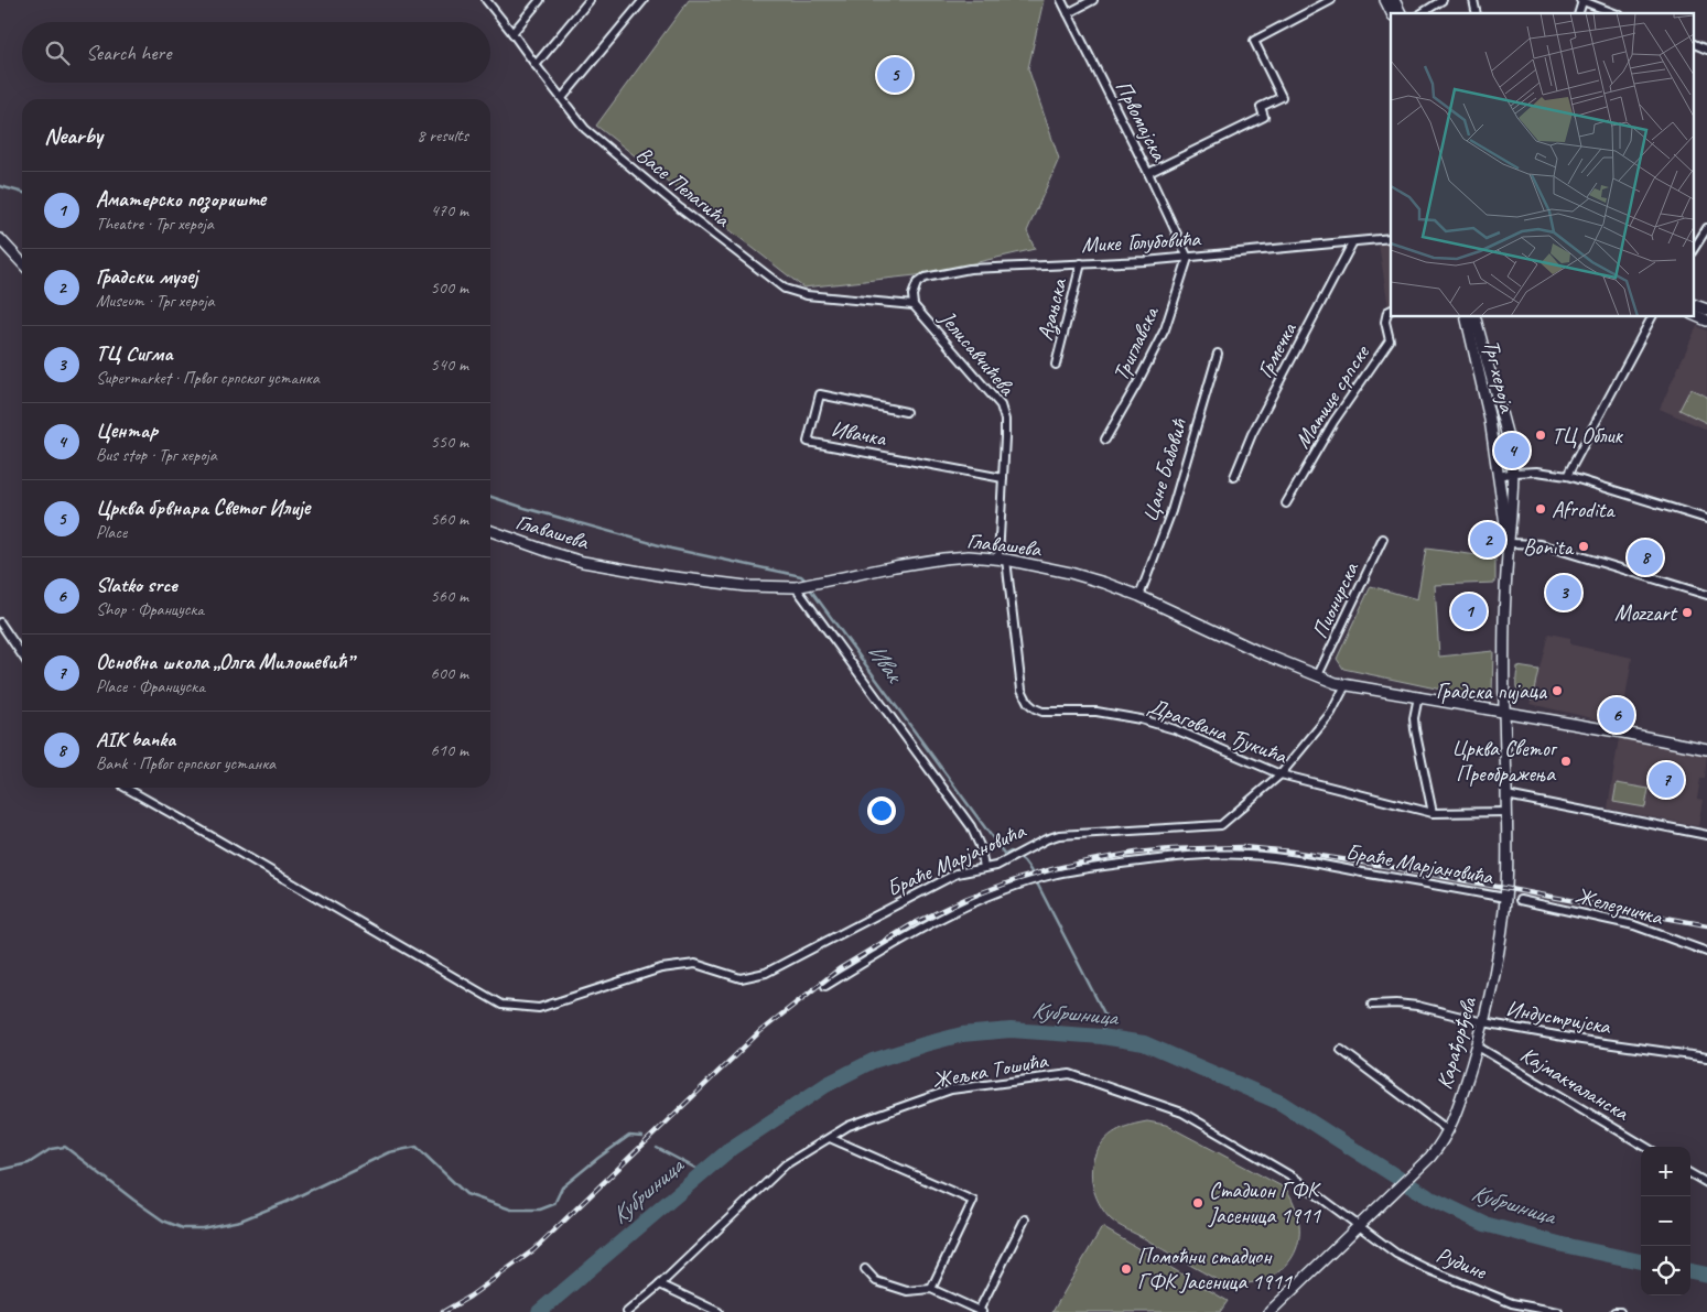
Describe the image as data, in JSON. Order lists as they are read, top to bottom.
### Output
{
  "streets": {
    "main road": ["Трг хероја", "Главашева", "Карађорђева"],
    "street": [
      "Првомајска",
      "Васе Пелагића",
      "Мике Голубовића",
      "Азањска",
      "Триглавска",
      "Грмечка",
      "Јелисавчићева",
      "Матице српске",
      "Ивачка",
      "Цане Бабовић",
      "Пионирска",
      "Драгована Ђукића",
      "Браће Марјановића",
      "Железничка",
      "Индустријска",
      "Жељка Тошића",
      "Кајмакчаланска",
      "Рудине"
    ]
  },
  "crossings": [
    ["Првомајска", "Мике Голубовића"],
    ["Првомајска", "Триглавска"],
    ["Васе Пелагића", "Мике Голубовића"],
    ["Васе Пелагића", "Јелисавчићева"],
    ["Мике Голубовића", "Азањска"],
    ["Мике Голубовића", "Триглавска"],
    ["Мике Голубовића", "Грмечка"],
    ["Мике Голубовића", "Јелисавчићева"],
    ["Јелисавчићева", "Ивачка"],
    ["Јелисавчићева", "Главашева"],
    ["Јелисавчићева", "Драгована Ђукића"],
    ["Трг хероја", "Главашева"],
    ["Трг хероја", "Карађорђева"],
    ["Цане Бабовић", "Главашева"],
    ["Главашева", "Пионирска"],
    ["Главашева", "Драгована Ђукића"],
    ["Главашева", "Браће Марјановића"],
    ["Главашева", "Карађорђева"],
    ["Драгована Ђукића", "Браће Марјановића"],
    ["Драгована Ђукића", "Карађорђева"],
    ["Браће Марјановића", "Карађорђева"],
    ["Индустријска", "Карађорђева"],
    ["Карађорђева", "Жељка Тошића"],
    ["Карађорђева", "Кајмакчаланска"],
    ["Карађорђева", "Рудине"],
    ["Жељка Тошића", "Рудине"]
  ],
  "water": ["Ивак", "Кубршница"],
  "places": [
    "ТЦ Облик",
    "Afrodita",
    "Bonita",
    "Mozzart",
    "Градска пијаца",
    "Црква Светог Преображења",
    "Стадион ГФК Јасеница 1911",
    "Помоћни стадион ГФК Јасеница 1911"
  ],
  "page": {
    "search": "Search here",
    "pins": [
      "5",
      "4",
      "2",
      "8",
      "3",
      "1",
      "6",
      "7"
    ],
    "heading": ["Nearby", "8 results"],
    "list": [
      {
        "mark": "1",
        "name": "Аматерско позориште",
        "note": "Theatre · Трг хероја",
        "value": "470 m"
      },
      {
        "mark": "2",
        "name": "Градски музеј",
        "note": "Museum · Трг хероја",
        "value": "500 m"
      },
      {
        "mark": "3",
        "name": "ТЦ Сигма",
        "note": "Supermarket · Првог српског устанка",
        "value": "540 m"
      },
      {
        "mark": "4",
        "name": "Центар",
        "note": "Bus stop · Трг хероја",
        "value": "550 m"
      },
      {
        "mark": "5",
        "name": "Црква брвнара Светог Илије",
        "note": "Place",
        "value": "560 m"
      },
      {
        "mark": "6",
        "name": "Slatko srce",
        "note": "Shop · Француска",
        "value": "560 m"
      },
      {
        "mark": "7",
        "name": "Основна школа „Олга Милошевић”",
        "note": "Place · Француска",
        "value": "600 m"
      },
      {
        "mark": "8",
        "name": "AIK banka",
        "note": "Bank · Првог српског устанка",
        "value": "610 m"
      }
    ],
    "map_buttons": ["+", "−"]
  }
}
